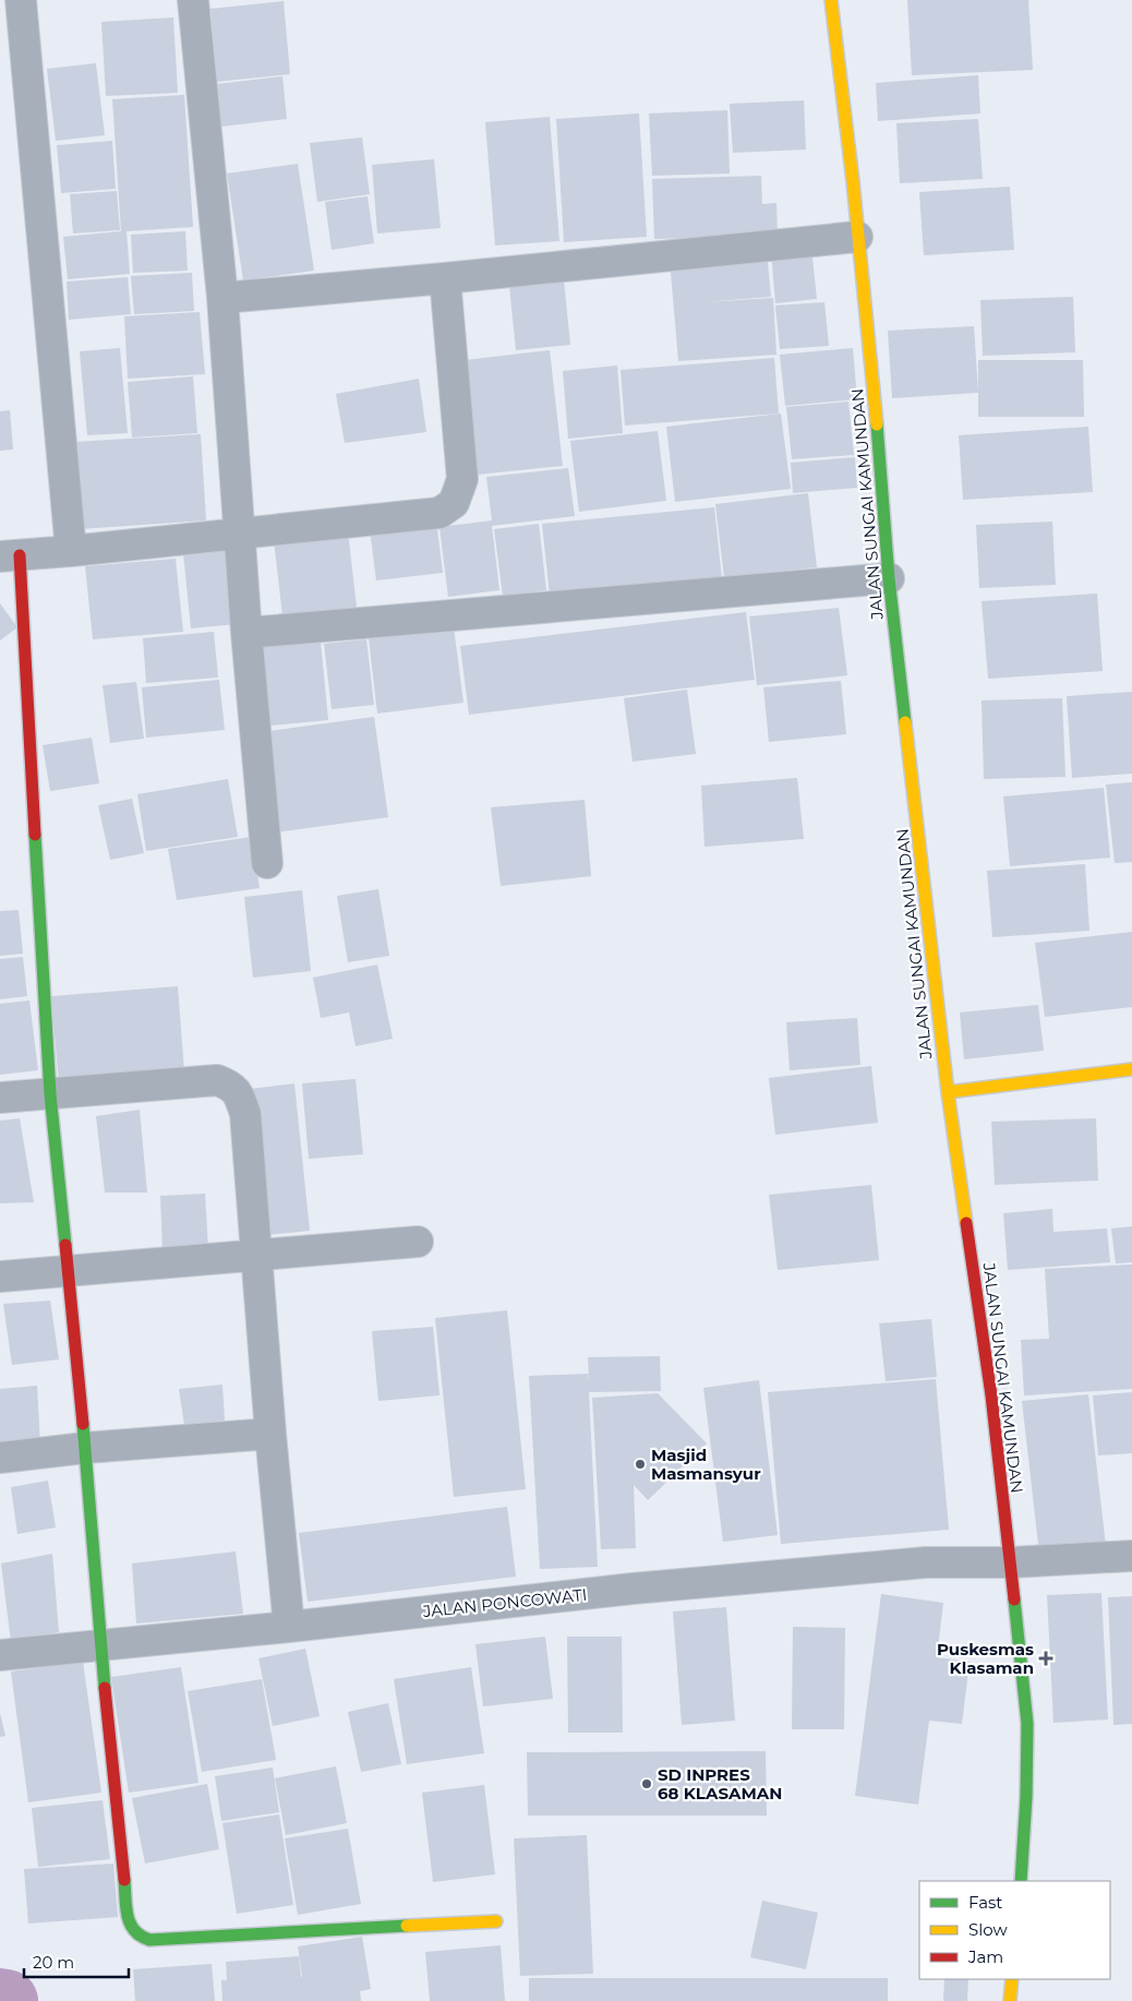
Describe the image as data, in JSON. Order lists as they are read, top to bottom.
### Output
{
  "streets": {
    "main road": ["JALAN SUNGAI KAMUNDAN"],
    "street": ["JALAN PONCOWATI"]
  },
  "crossings": [
    ["JALAN SUNGAI KAMUNDAN", "JALAN PONCOWATI"]
  ],
  "places": {
    "other": ["Masjid Masmansyur", "SD INPRES 68 KLASAMAN"],
    "health": ["Puskesmas Klasaman"]
  },
  "legend": ["Fast", "Slow", "Jam"],
  "scale_bar": "20 m"
}
